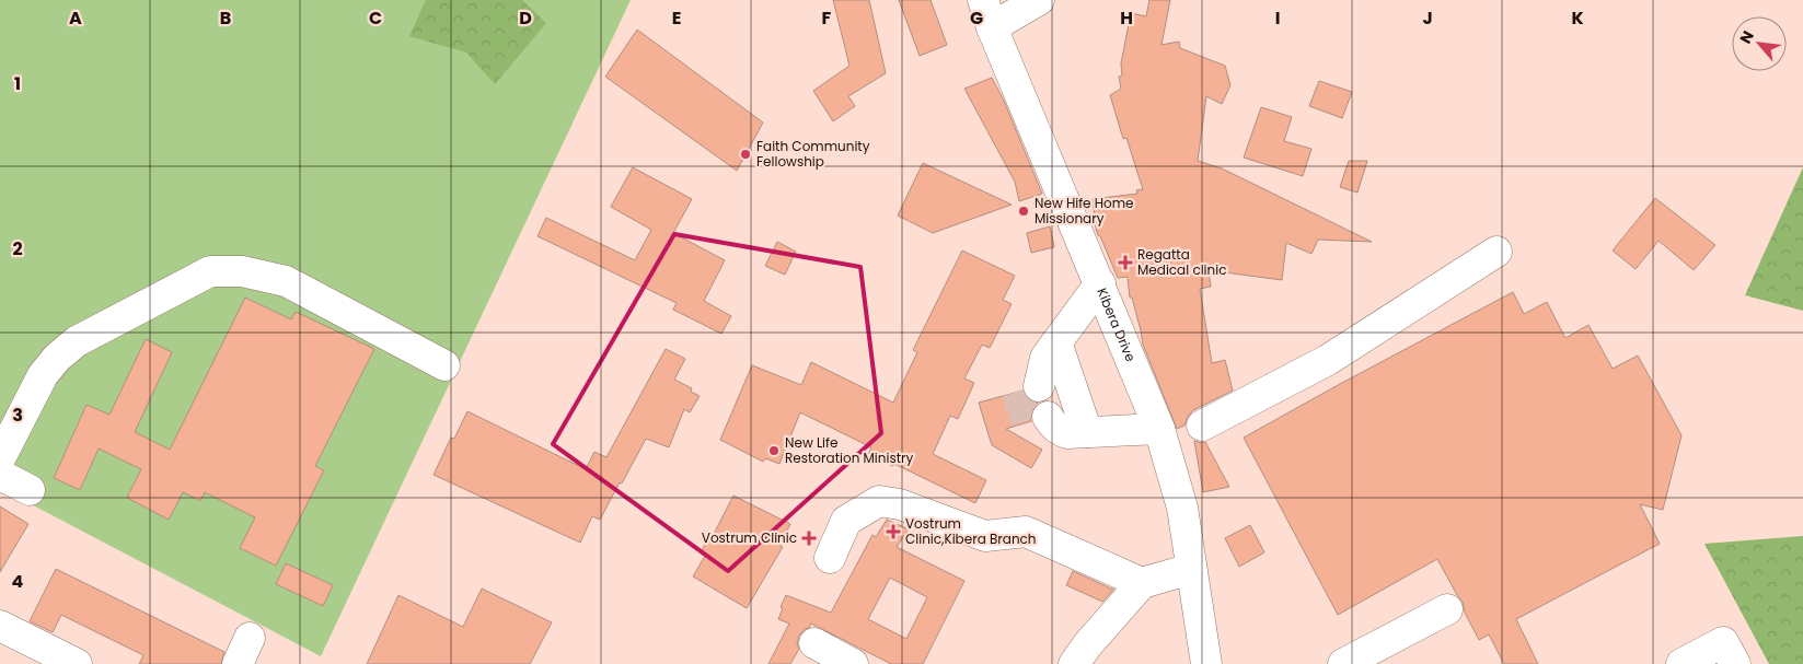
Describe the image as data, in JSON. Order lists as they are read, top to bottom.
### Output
{
  "streets": {
    "street": ["Kibera Drive"]
  },
  "places": {
    "other": ["Faith Community Fellowship", "New Hife Home Missionary", "New Life Restoration Ministry"],
    "health": ["Regatta Medical clinic", "Vostrum Clinic,Kibera Branch", "Vostrum Clinic"]
  },
  "north": "top left",
  "grid": {
    "columns": [
      "A",
      "B",
      "C",
      "D",
      "E",
      "F",
      "G",
      "H",
      "I",
      "J",
      "K"
    ],
    "rows": [
      "1",
      "2",
      "3",
      "4"
    ]
  }
}
